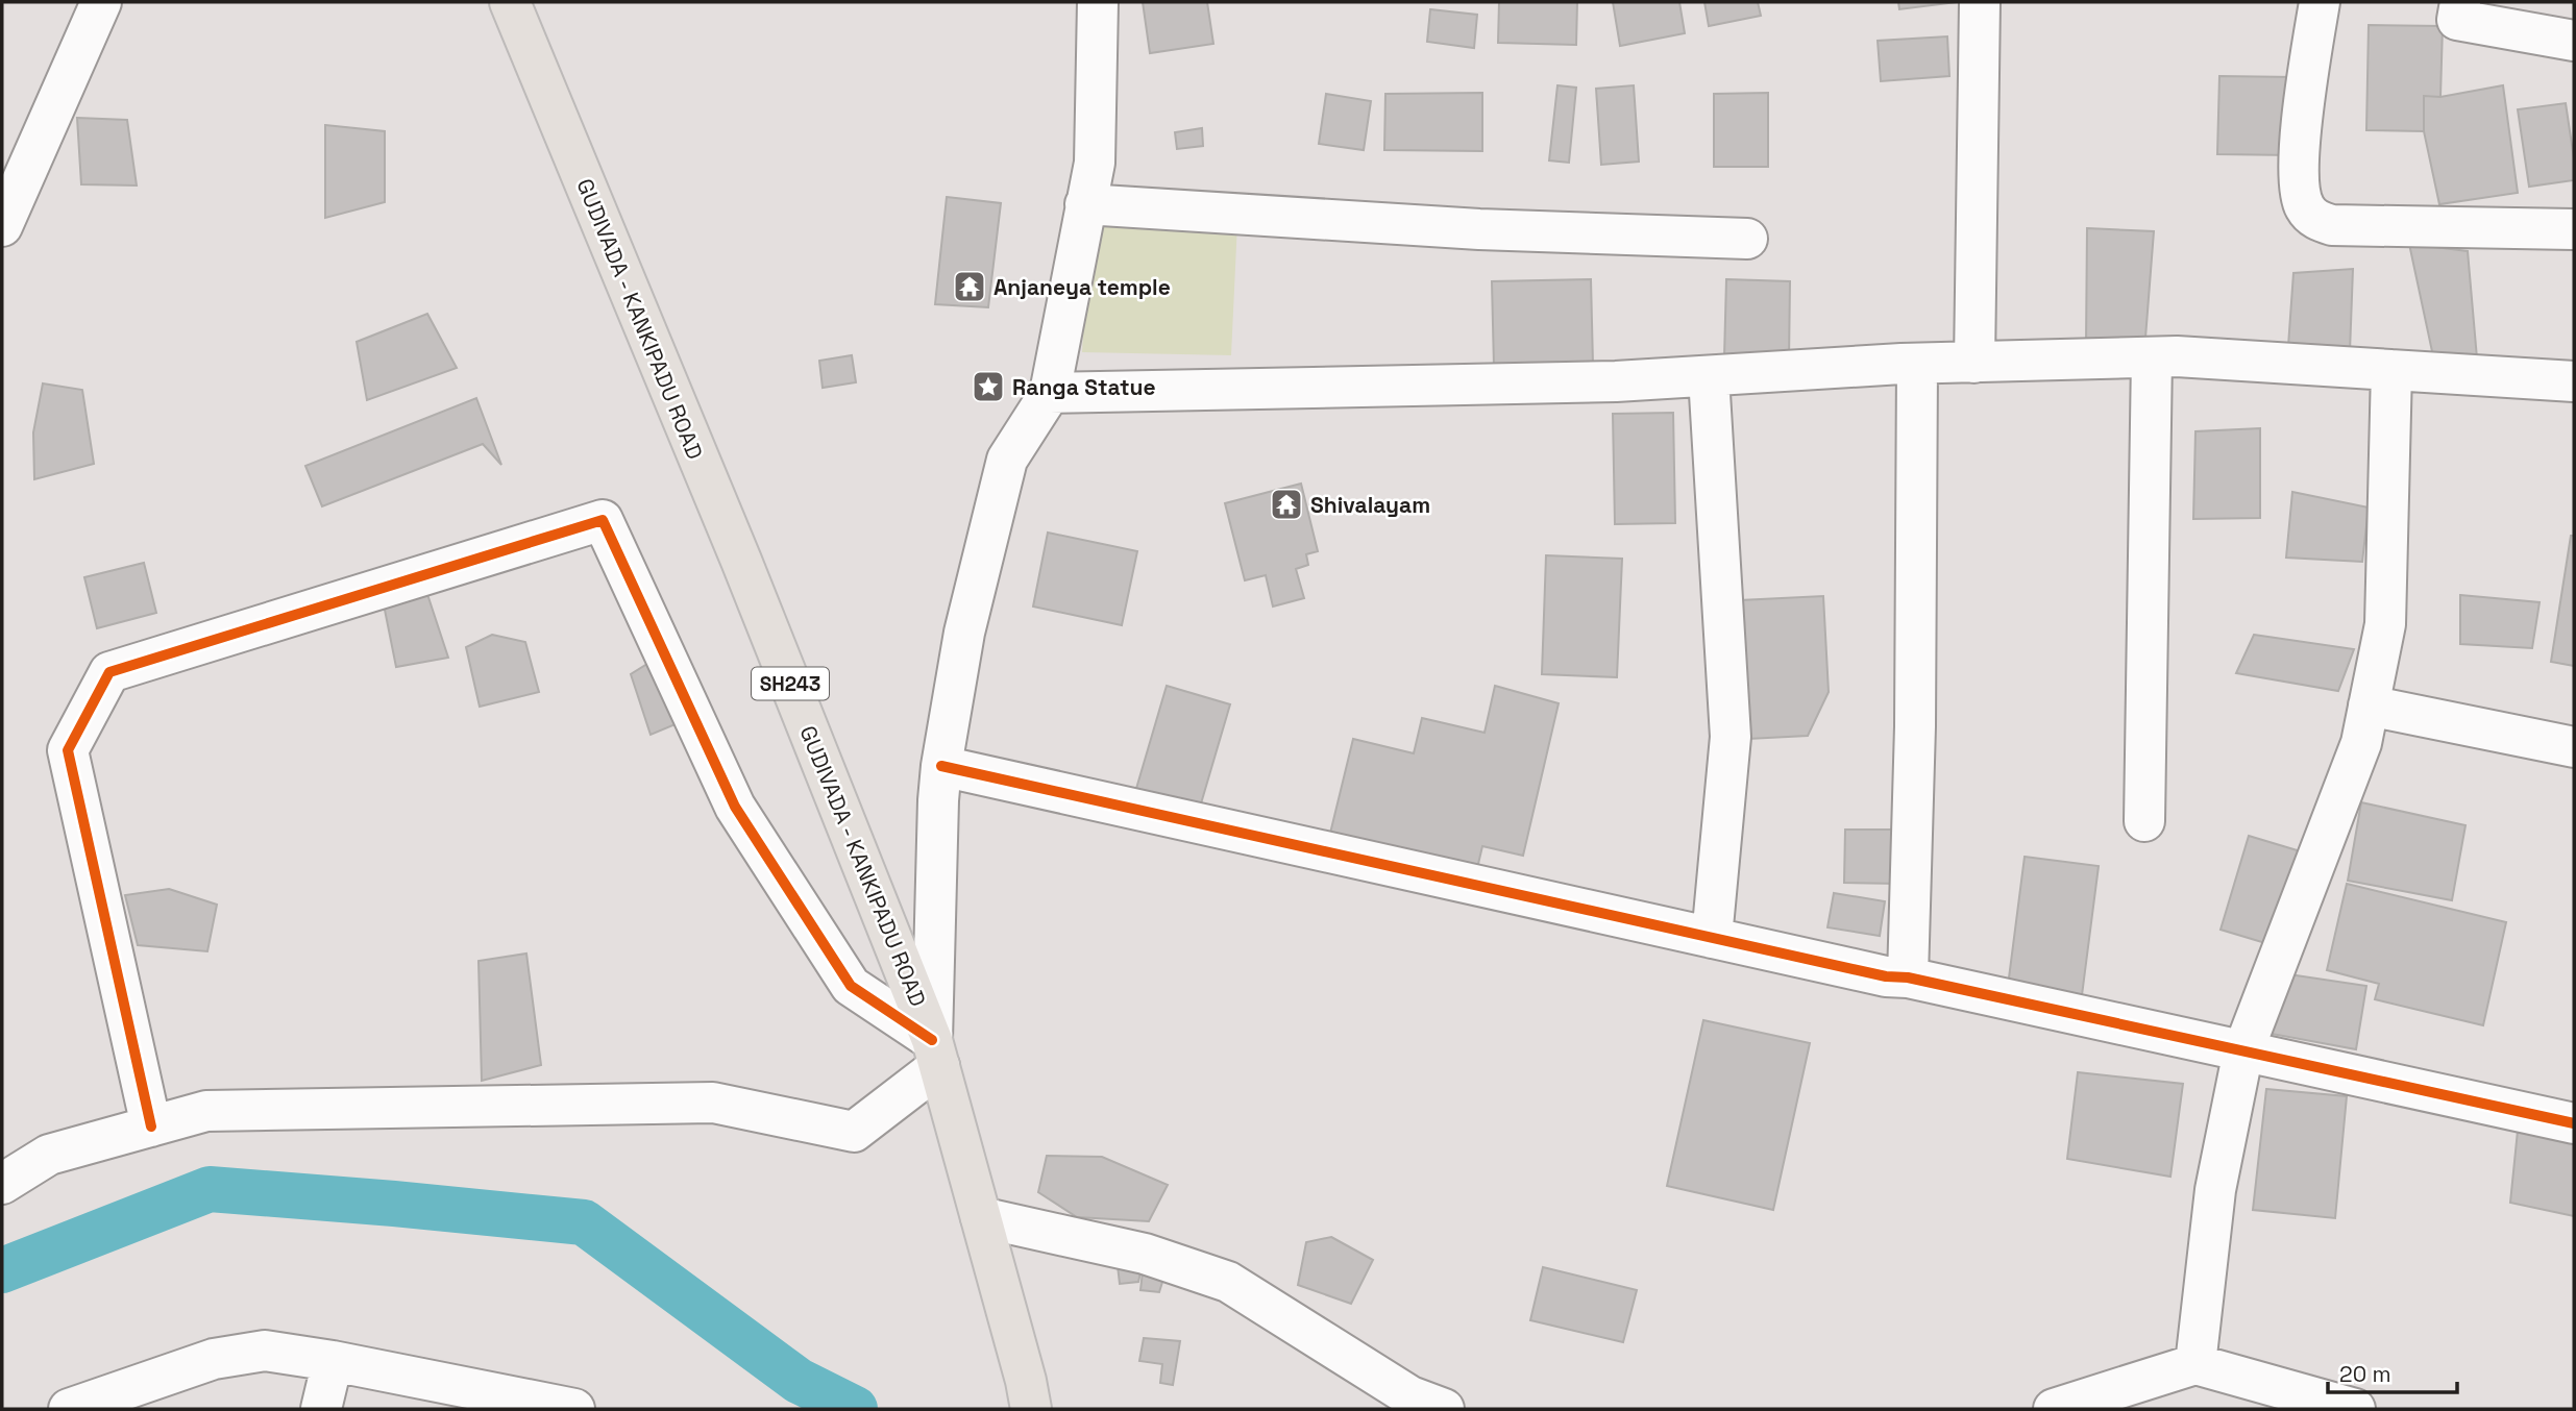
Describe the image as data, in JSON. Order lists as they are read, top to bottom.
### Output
{
  "streets": {
    "main road": ["GUDIVADA - KANKIPADU ROAD", "SH243"]
  },
  "places": {
    "temple": ["Anjaneya temple", "Shivalayam"],
    "place": ["Ranga Statue"]
  },
  "scale_bar": "20 m"
}
